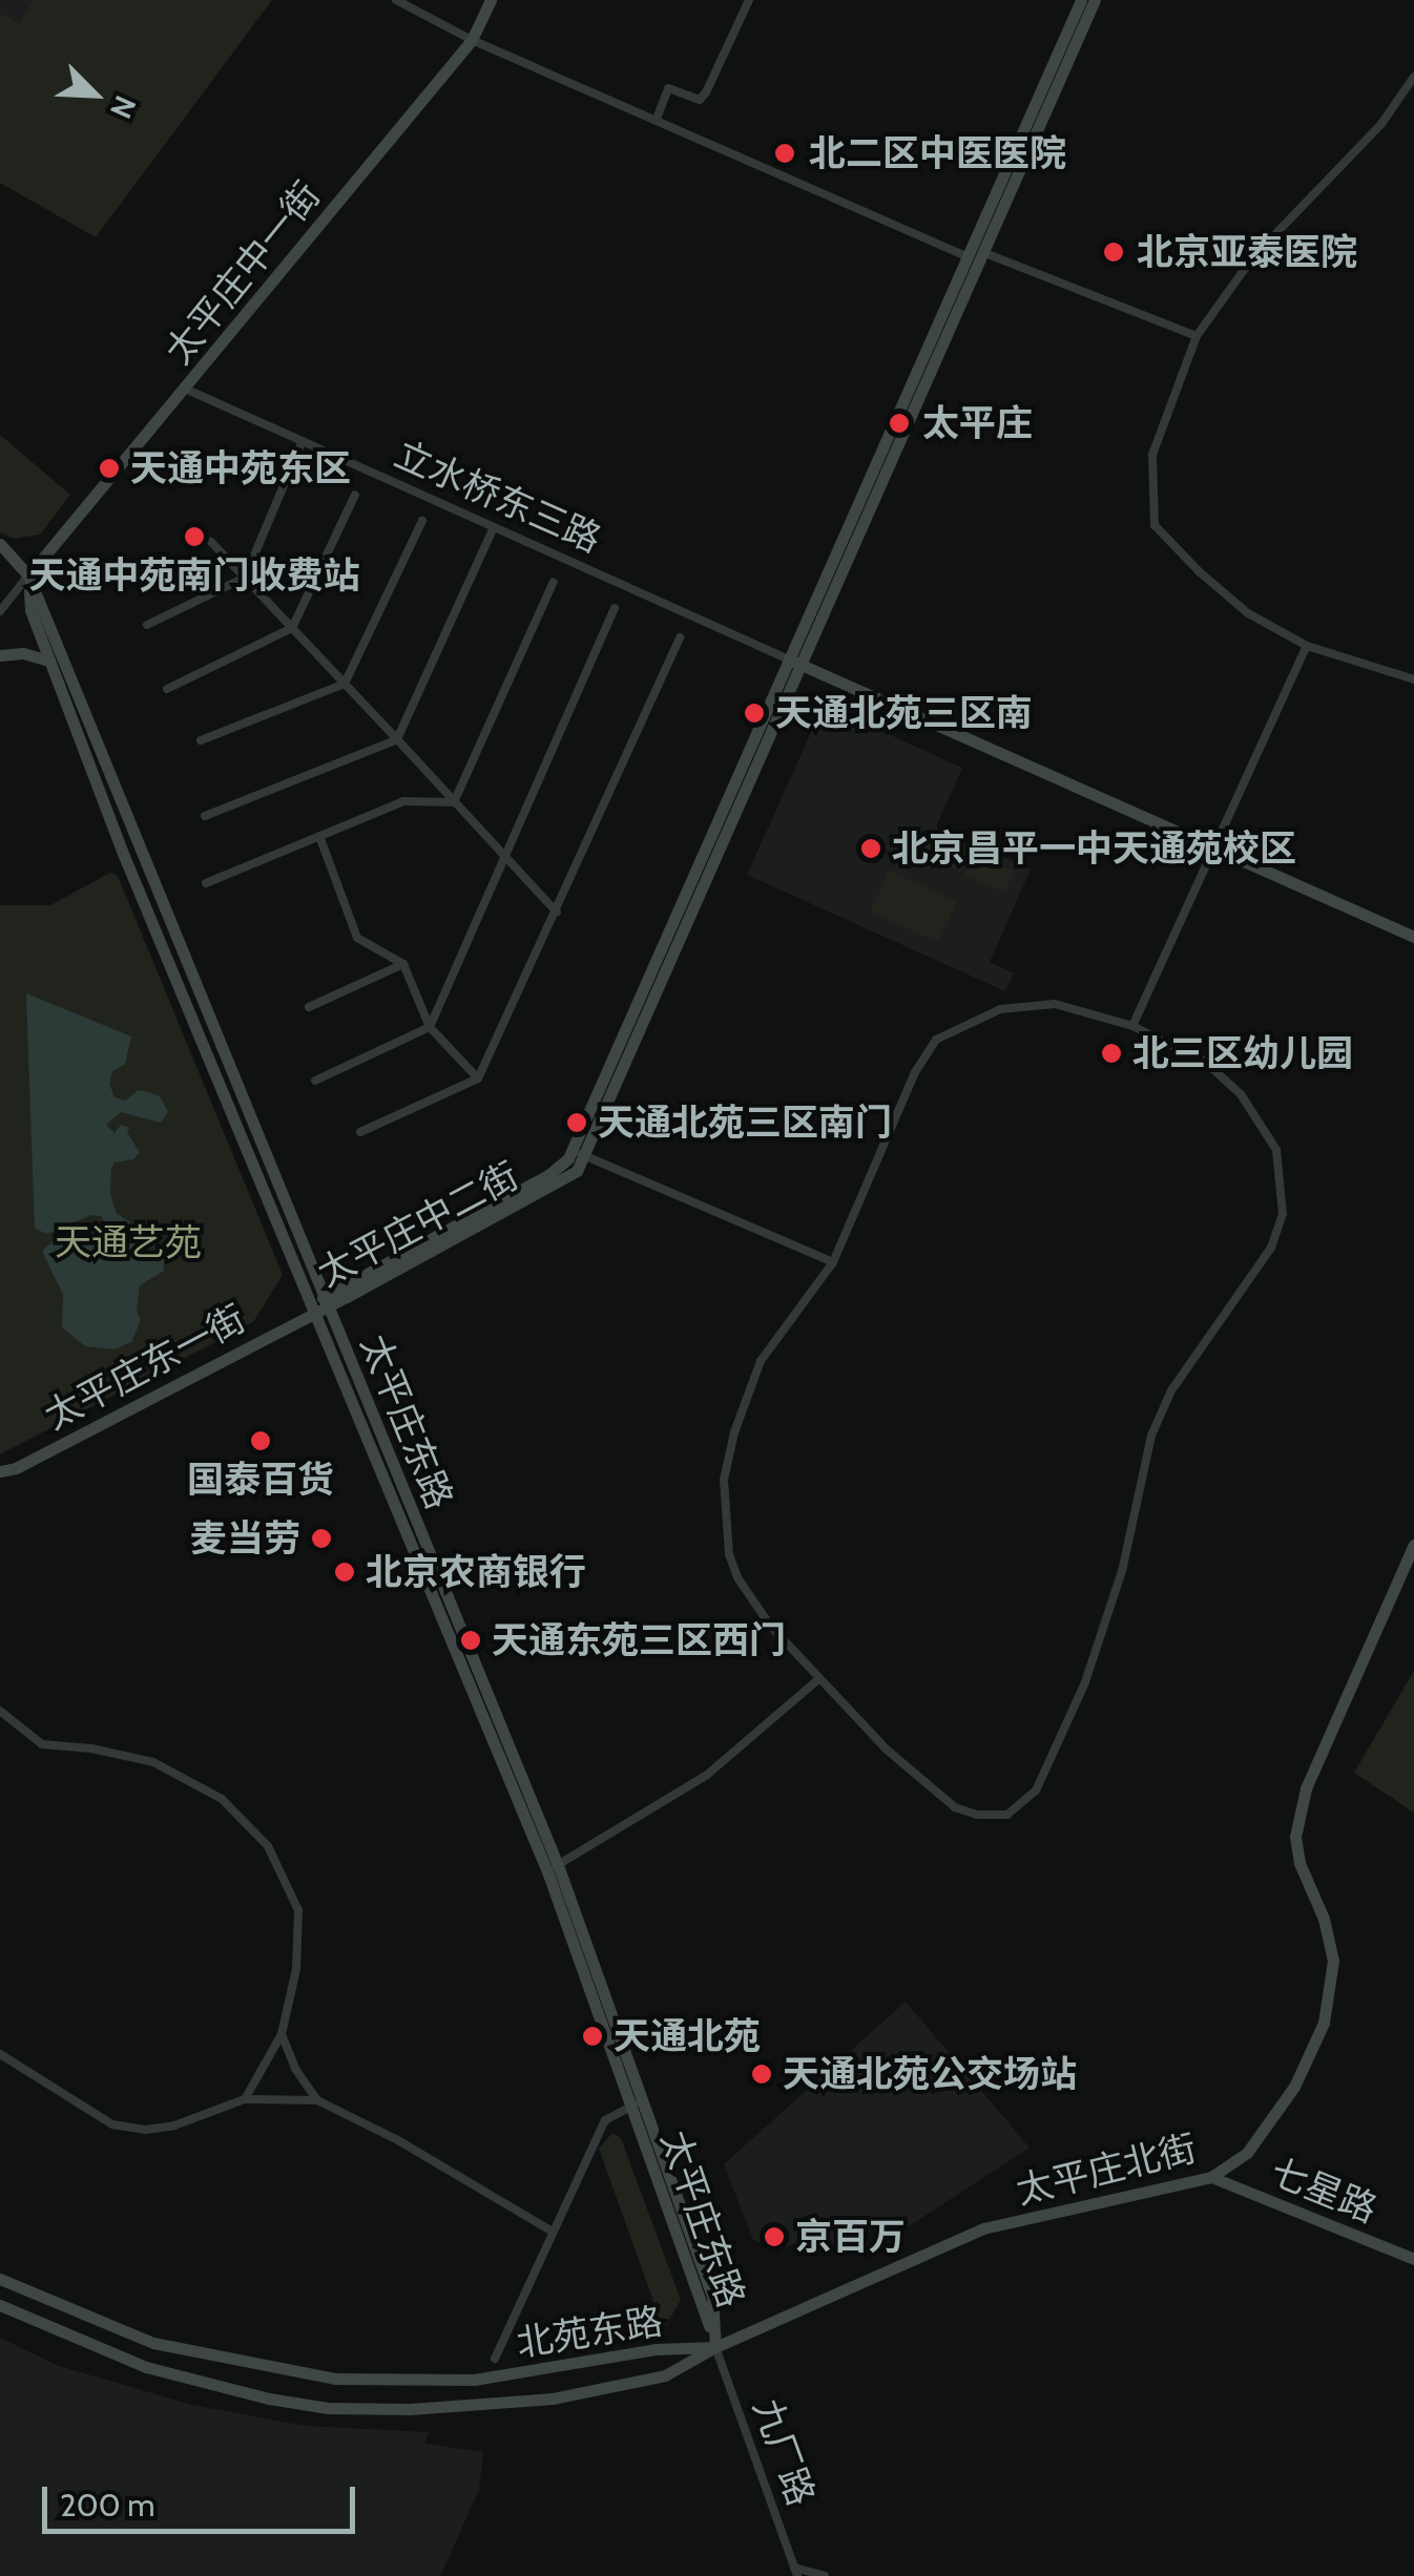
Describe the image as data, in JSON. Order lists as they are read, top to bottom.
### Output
{
  "streets": {
    "main road": [
      "太平庄中一街",
      "太平庄中二街",
      "太平庄东一街",
      "太平庄东路",
      "太平庄北街",
      "七星路",
      "北苑东路"
    ],
    "street": ["立水桥东三路", "九厂路"]
  },
  "crossings": [
    ["太平庄中一街", "立水桥东三路"],
    ["太平庄中一街", "太平庄东路"],
    ["立水桥东三路", "太平庄中二街"],
    ["太平庄中二街", "太平庄东一街"],
    ["太平庄中二街", "太平庄东路"],
    ["太平庄东一街", "太平庄东路"],
    ["太平庄东路", "太平庄北街"],
    ["太平庄东路", "北苑东路"],
    ["太平庄东路", "九厂路"],
    ["太平庄北街", "七星路"],
    ["太平庄北街", "北苑东路"],
    ["太平庄北街", "九厂路"],
    ["北苑东路", "九厂路"]
  ],
  "parks": ["天通艺苑"],
  "places": [
    "北二区中医医院",
    "北京亚泰医院",
    "太平庄",
    "天通中苑东区",
    "天通中苑南门收费站",
    "天通北苑三区南",
    "北京昌平一中天通苑校区",
    "北三区幼儿园",
    "天通北苑三区南门",
    "国泰百货",
    "麦当劳",
    "北京农商银行",
    "天通东苑三区西门",
    "天通北苑",
    "天通北苑公交场站",
    "京百万"
  ],
  "scale_bar": "200 m",
  "north": "bottom right"
}
